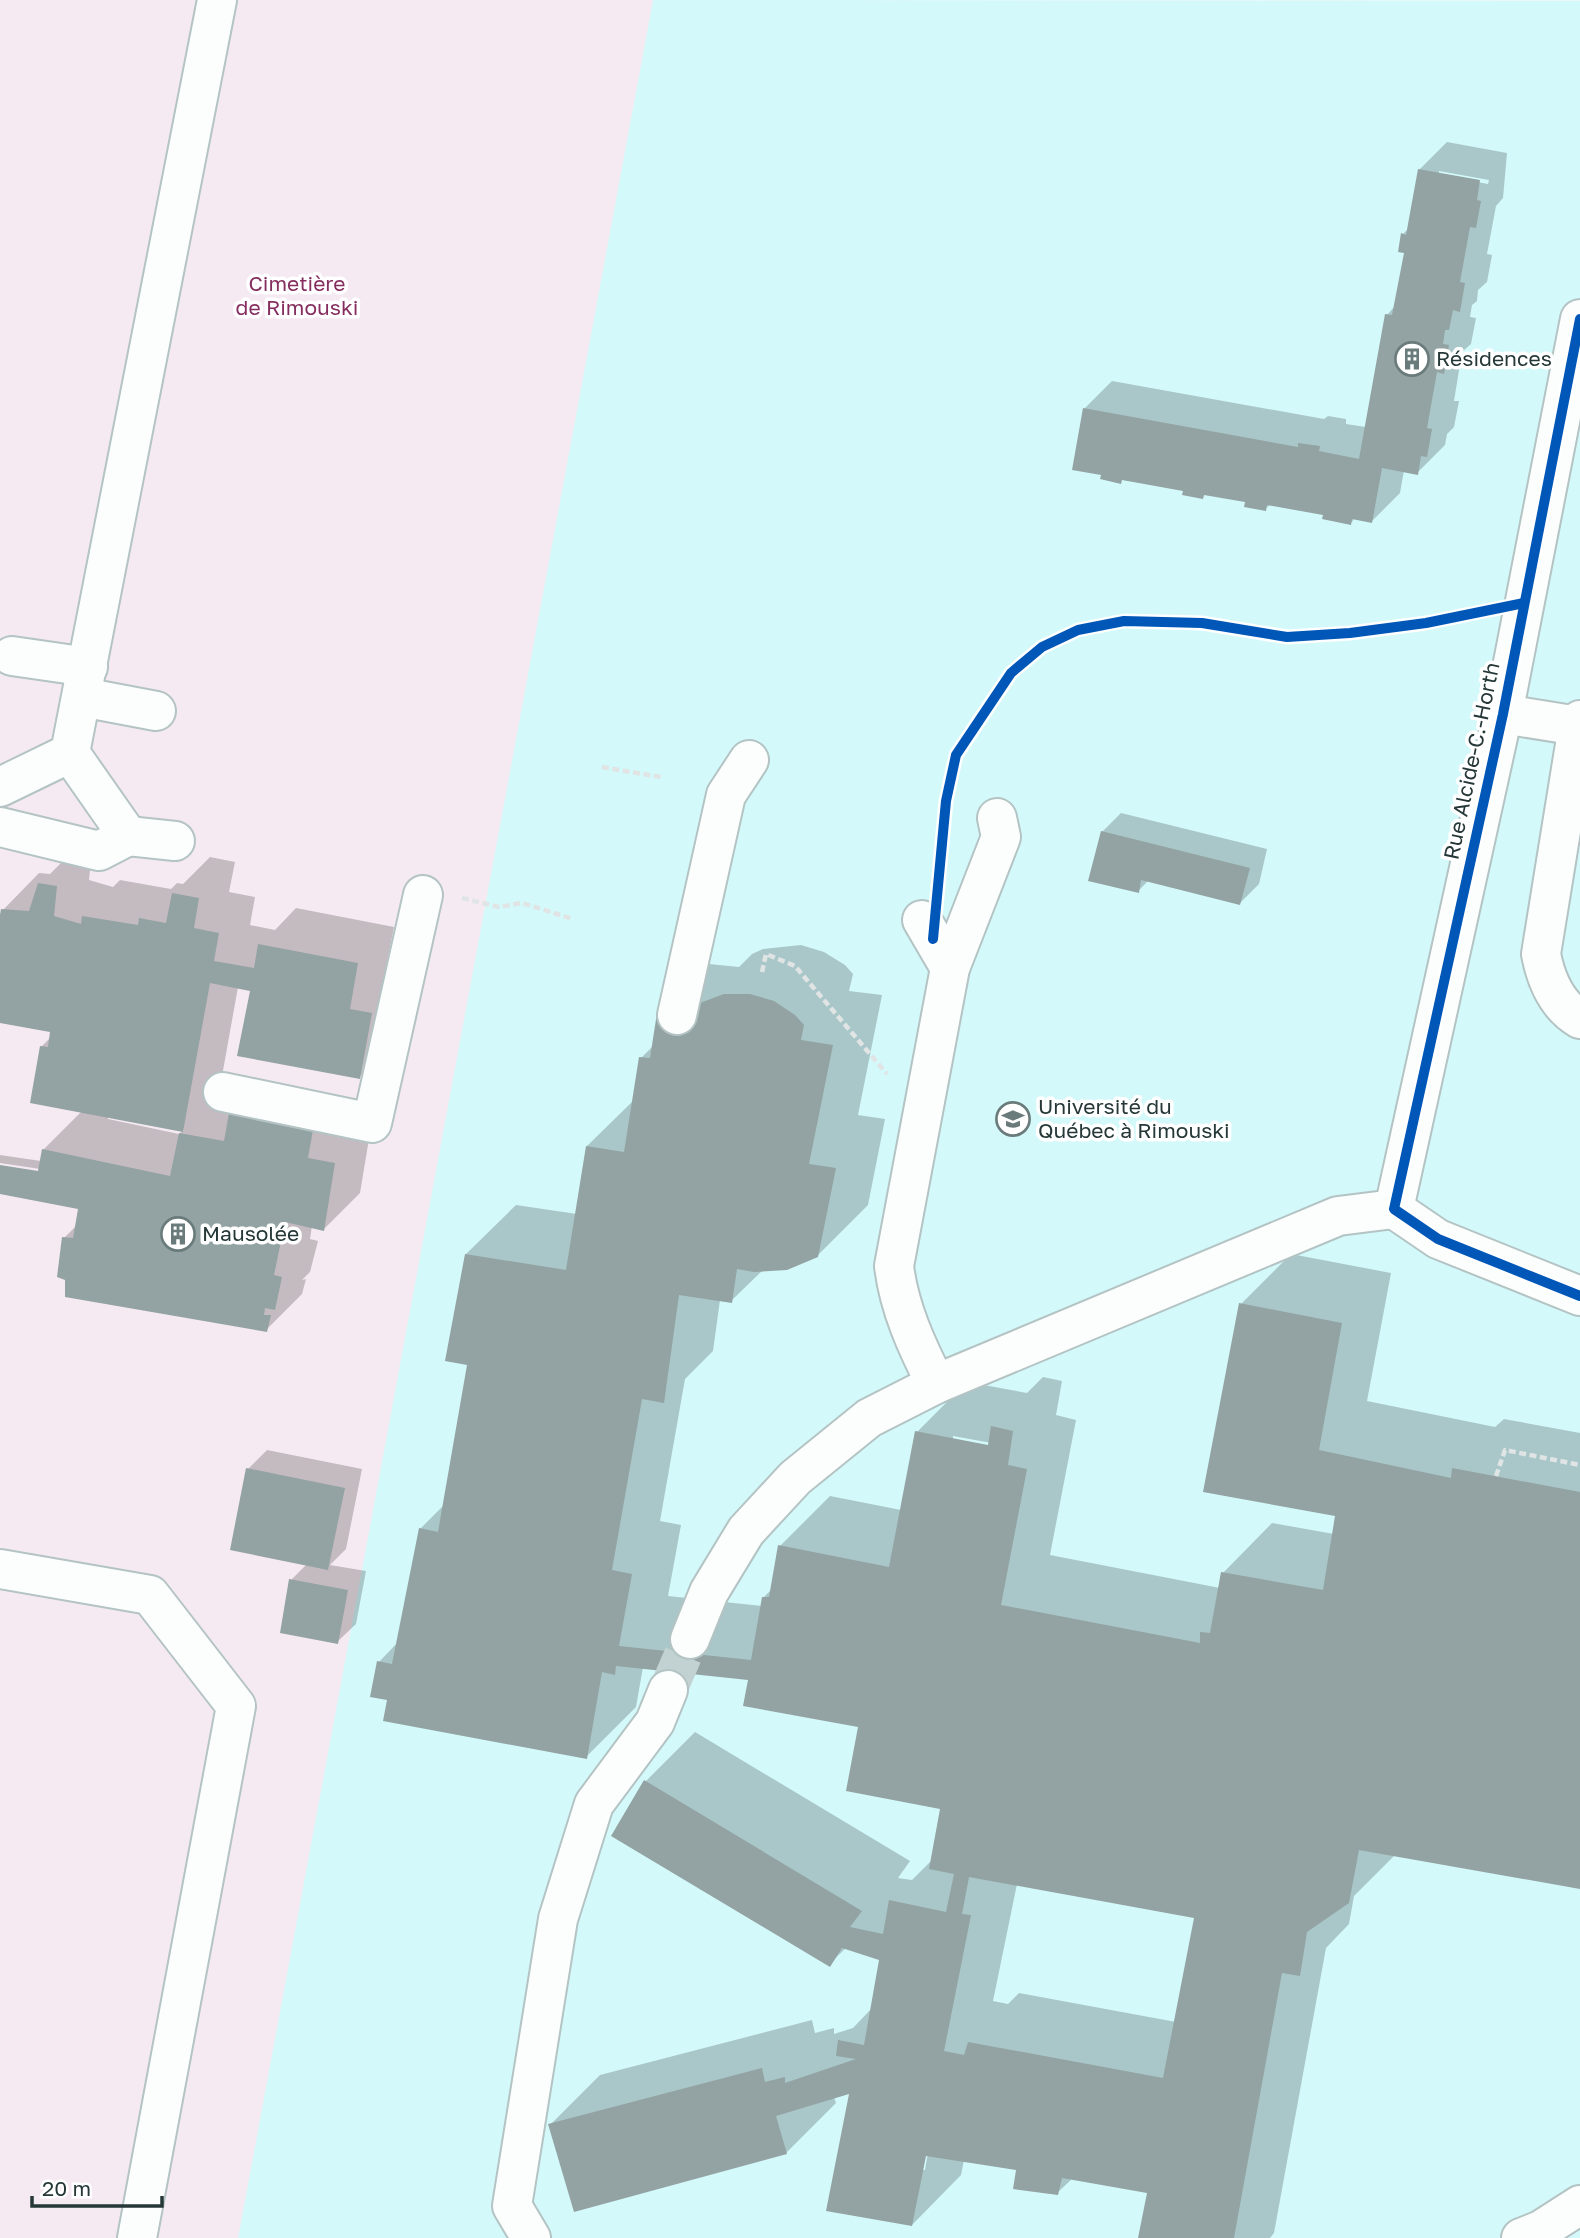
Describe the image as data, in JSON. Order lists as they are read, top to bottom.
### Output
{
  "streets": {
    "street": ["Rue Alcide-C.-Horth"]
  },
  "parks": ["Cimetière de Rimouski"],
  "places": {
    "building": ["Résidences", "Mausolée"],
    "school or university": ["Université du Québec à Rimouski"]
  },
  "scale_bar": "20 m"
}
